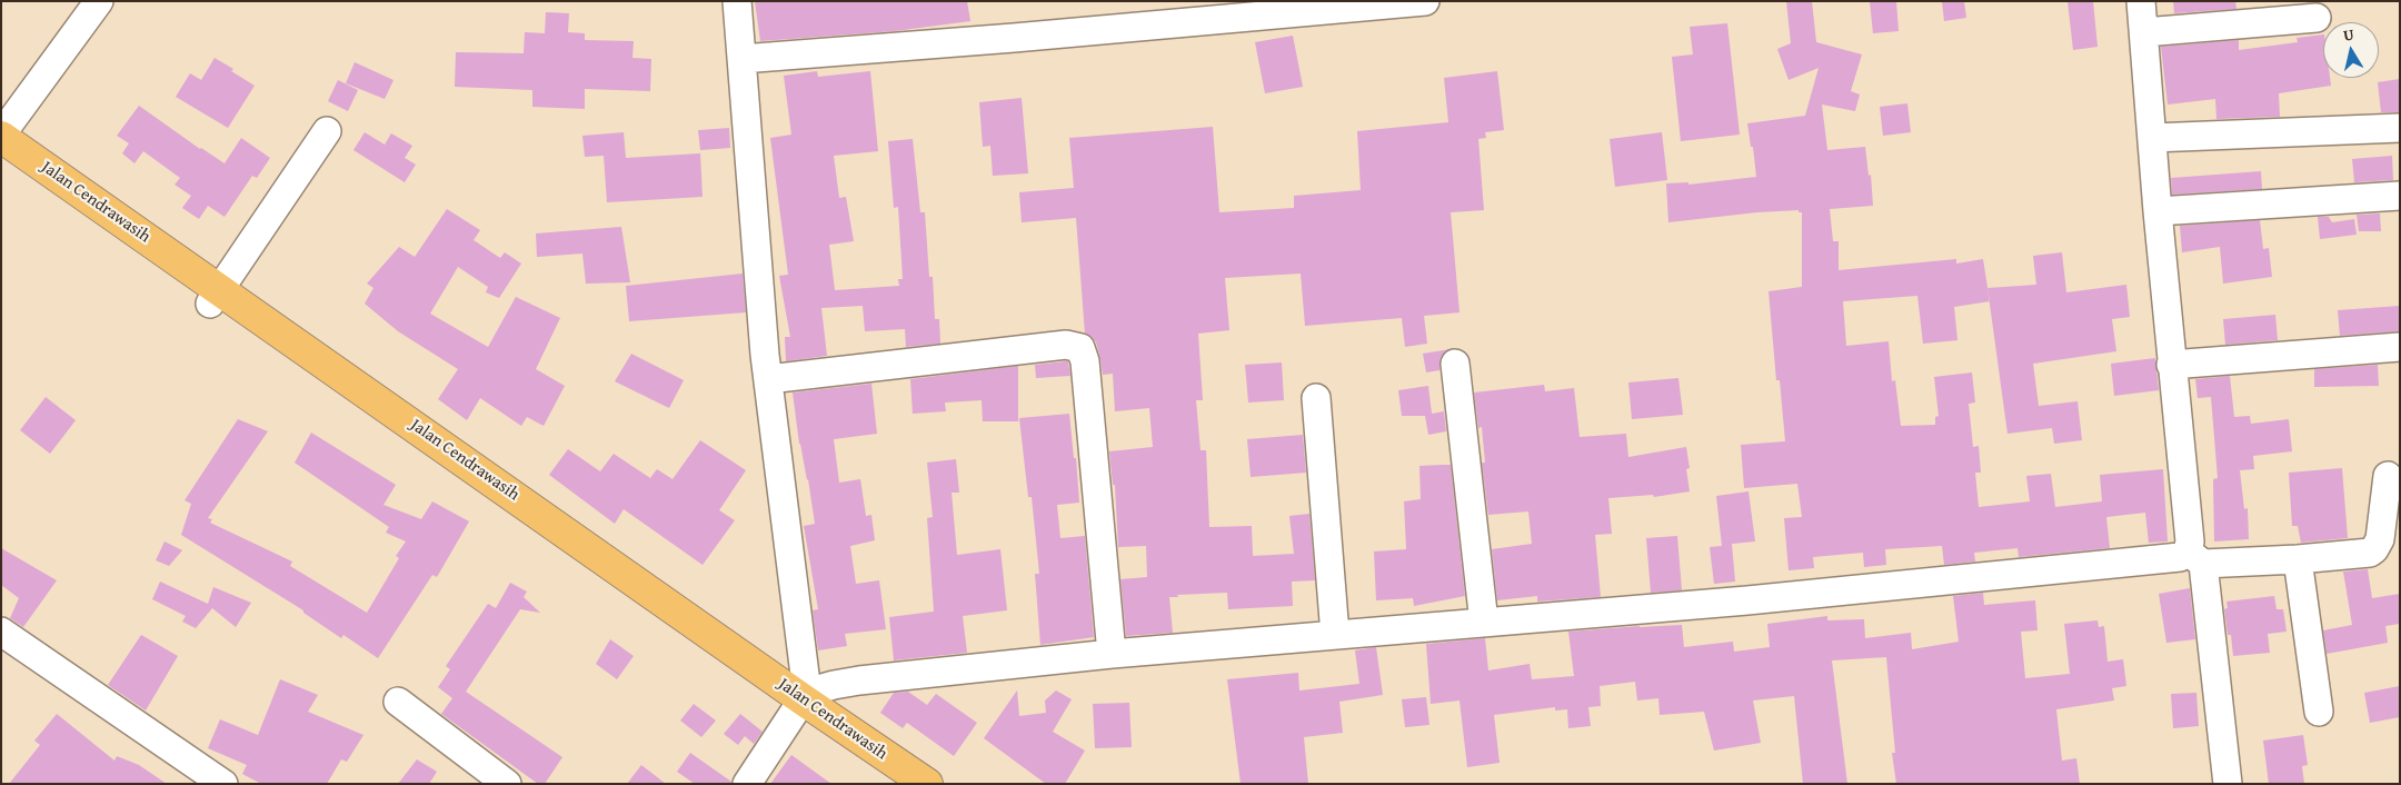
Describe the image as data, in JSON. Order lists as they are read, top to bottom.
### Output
{
  "streets": {
    "main road": ["Jalan Cendrawasih"]
  },
  "north": "top"
}
